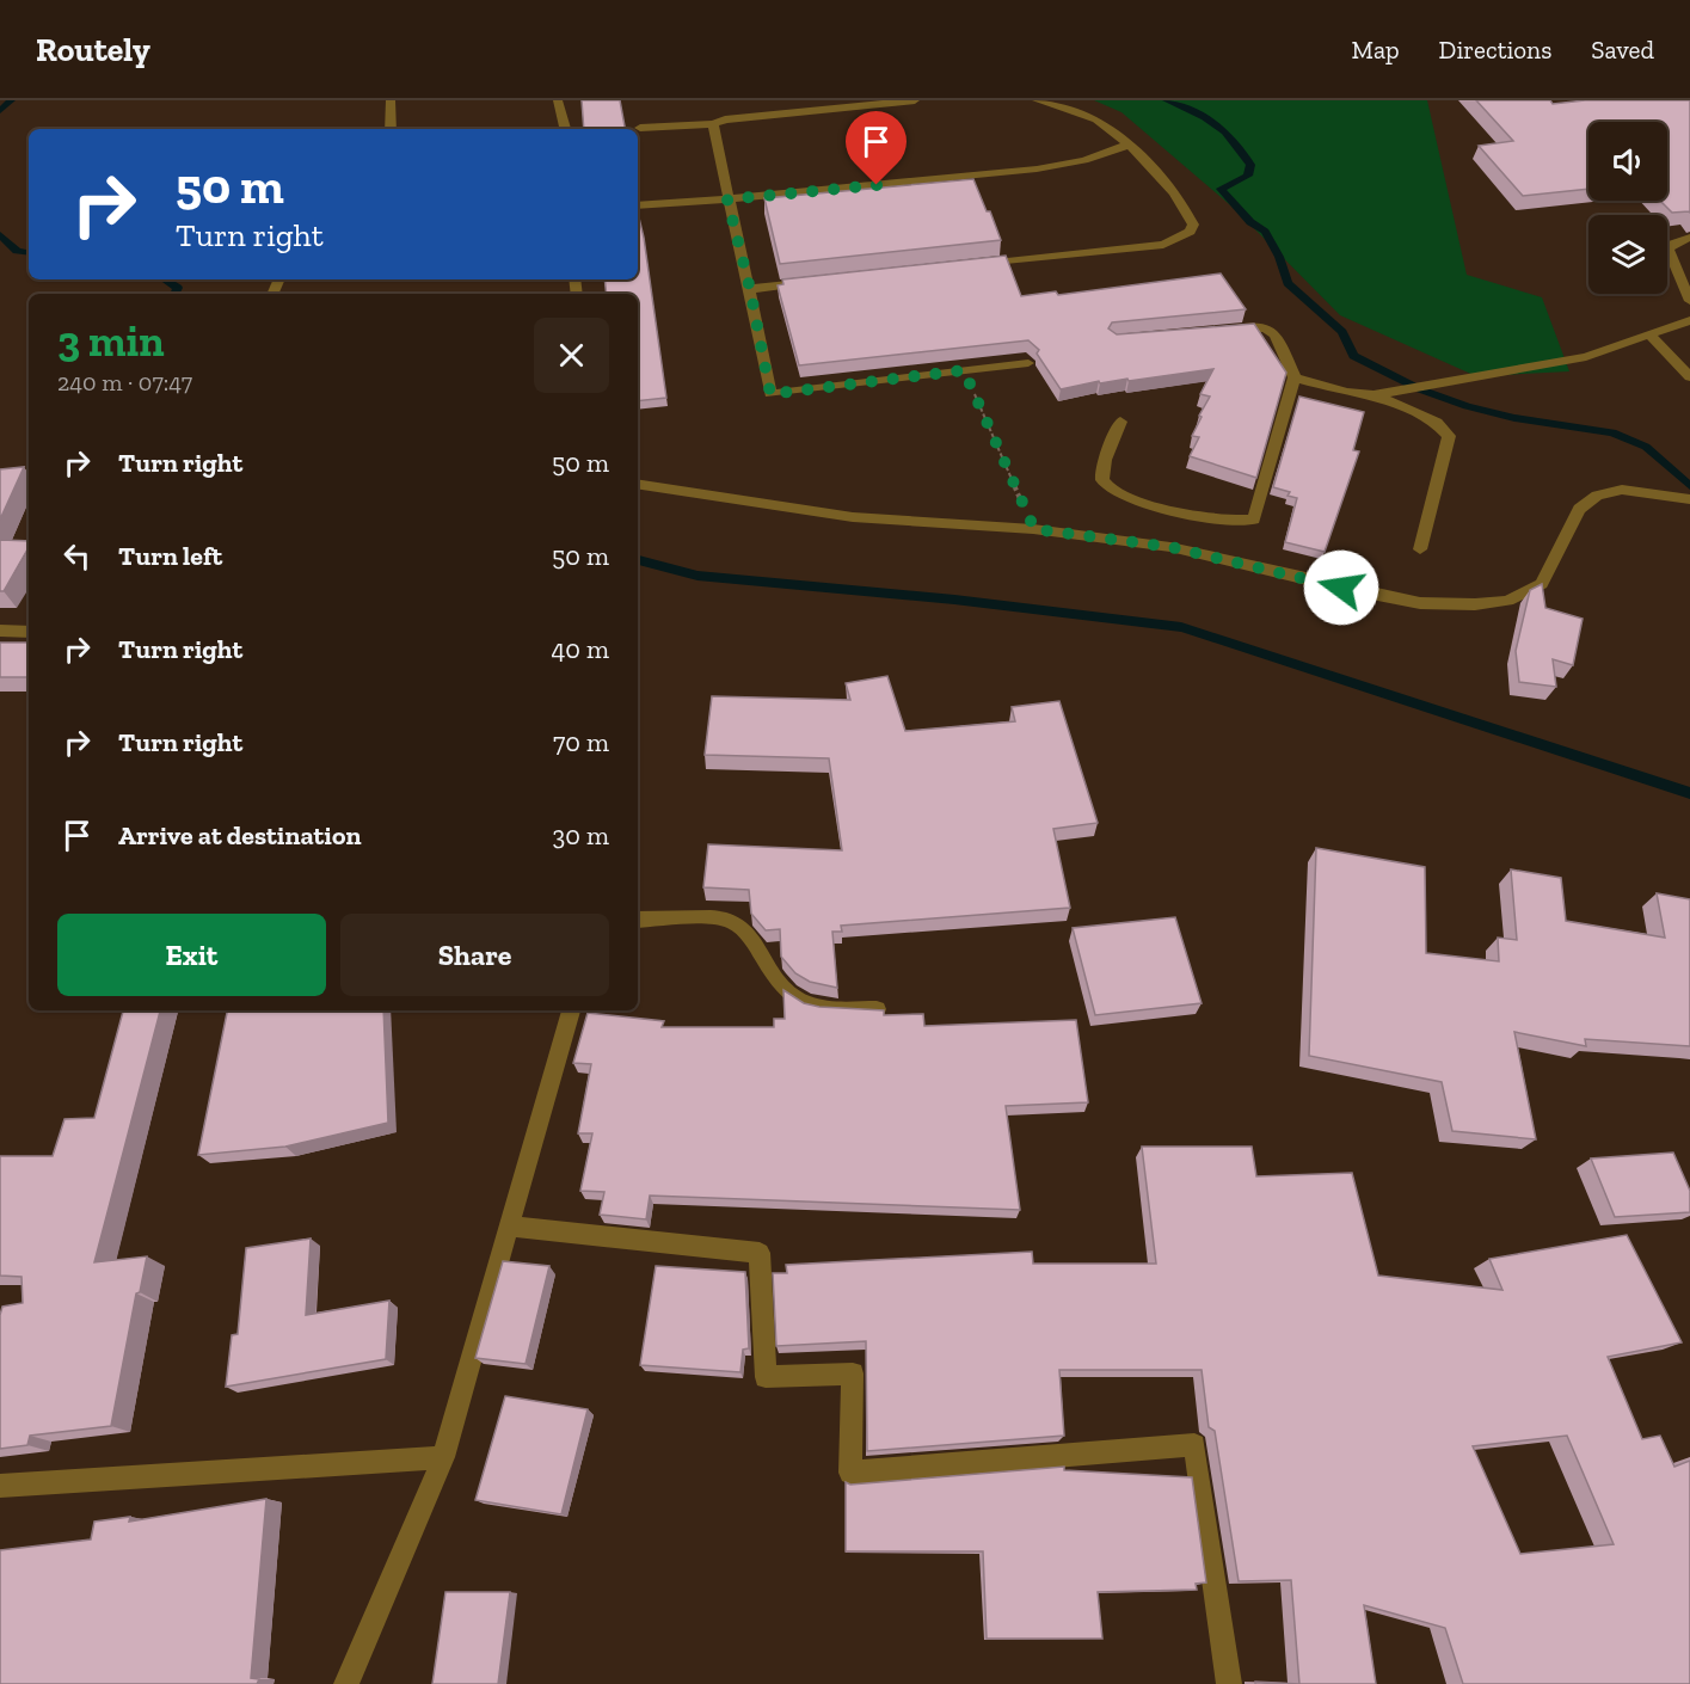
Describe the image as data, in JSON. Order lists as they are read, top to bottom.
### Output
{
  "page": {
    "header": "Routely",
    "nav": ["Map", "Directions", "Saved"],
    "turn": ["50 m", "Turn right"],
    "heading": ["3 min", "240 m · 07:47"],
    "list": [
      {
        "name": "Turn right",
        "value": "50 m"
      },
      {
        "name": "Turn left",
        "value": "50 m"
      },
      {
        "name": "Turn right",
        "value": "40 m"
      },
      {
        "name": "Turn right",
        "value": "70 m"
      },
      {
        "name": "Arrive at destination",
        "value": "30 m"
      }
    ],
    "buttons": ["Exit", "Share"]
  }
}
